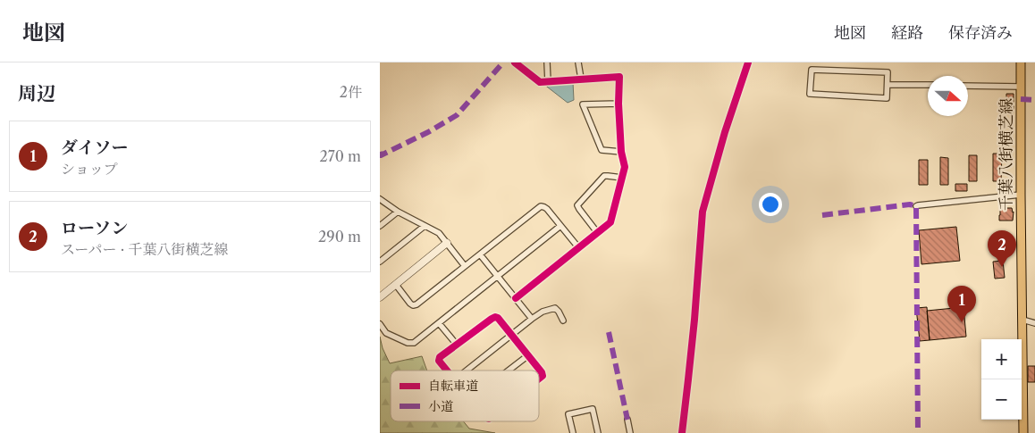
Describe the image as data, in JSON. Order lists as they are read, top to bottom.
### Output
{
  "streets": {
    "main road": ["千葉八街横芝線"]
  },
  "legend": ["自転車道", "小道"],
  "north": "right",
  "page": {
    "header": "地図",
    "nav": ["地図", "経路", "保存済み"],
    "heading": ["周辺", "2件"],
    "list": [
      {
        "mark": "1",
        "name": "ダイソー",
        "note": "ショップ",
        "value": "270 m"
      },
      {
        "mark": "2",
        "name": "ローソン",
        "note": "スーパー · 千葉八街横芝線",
        "value": "290 m"
      }
    ],
    "pins": ["2", "1"],
    "map_buttons": ["+", "−"]
  }
}
